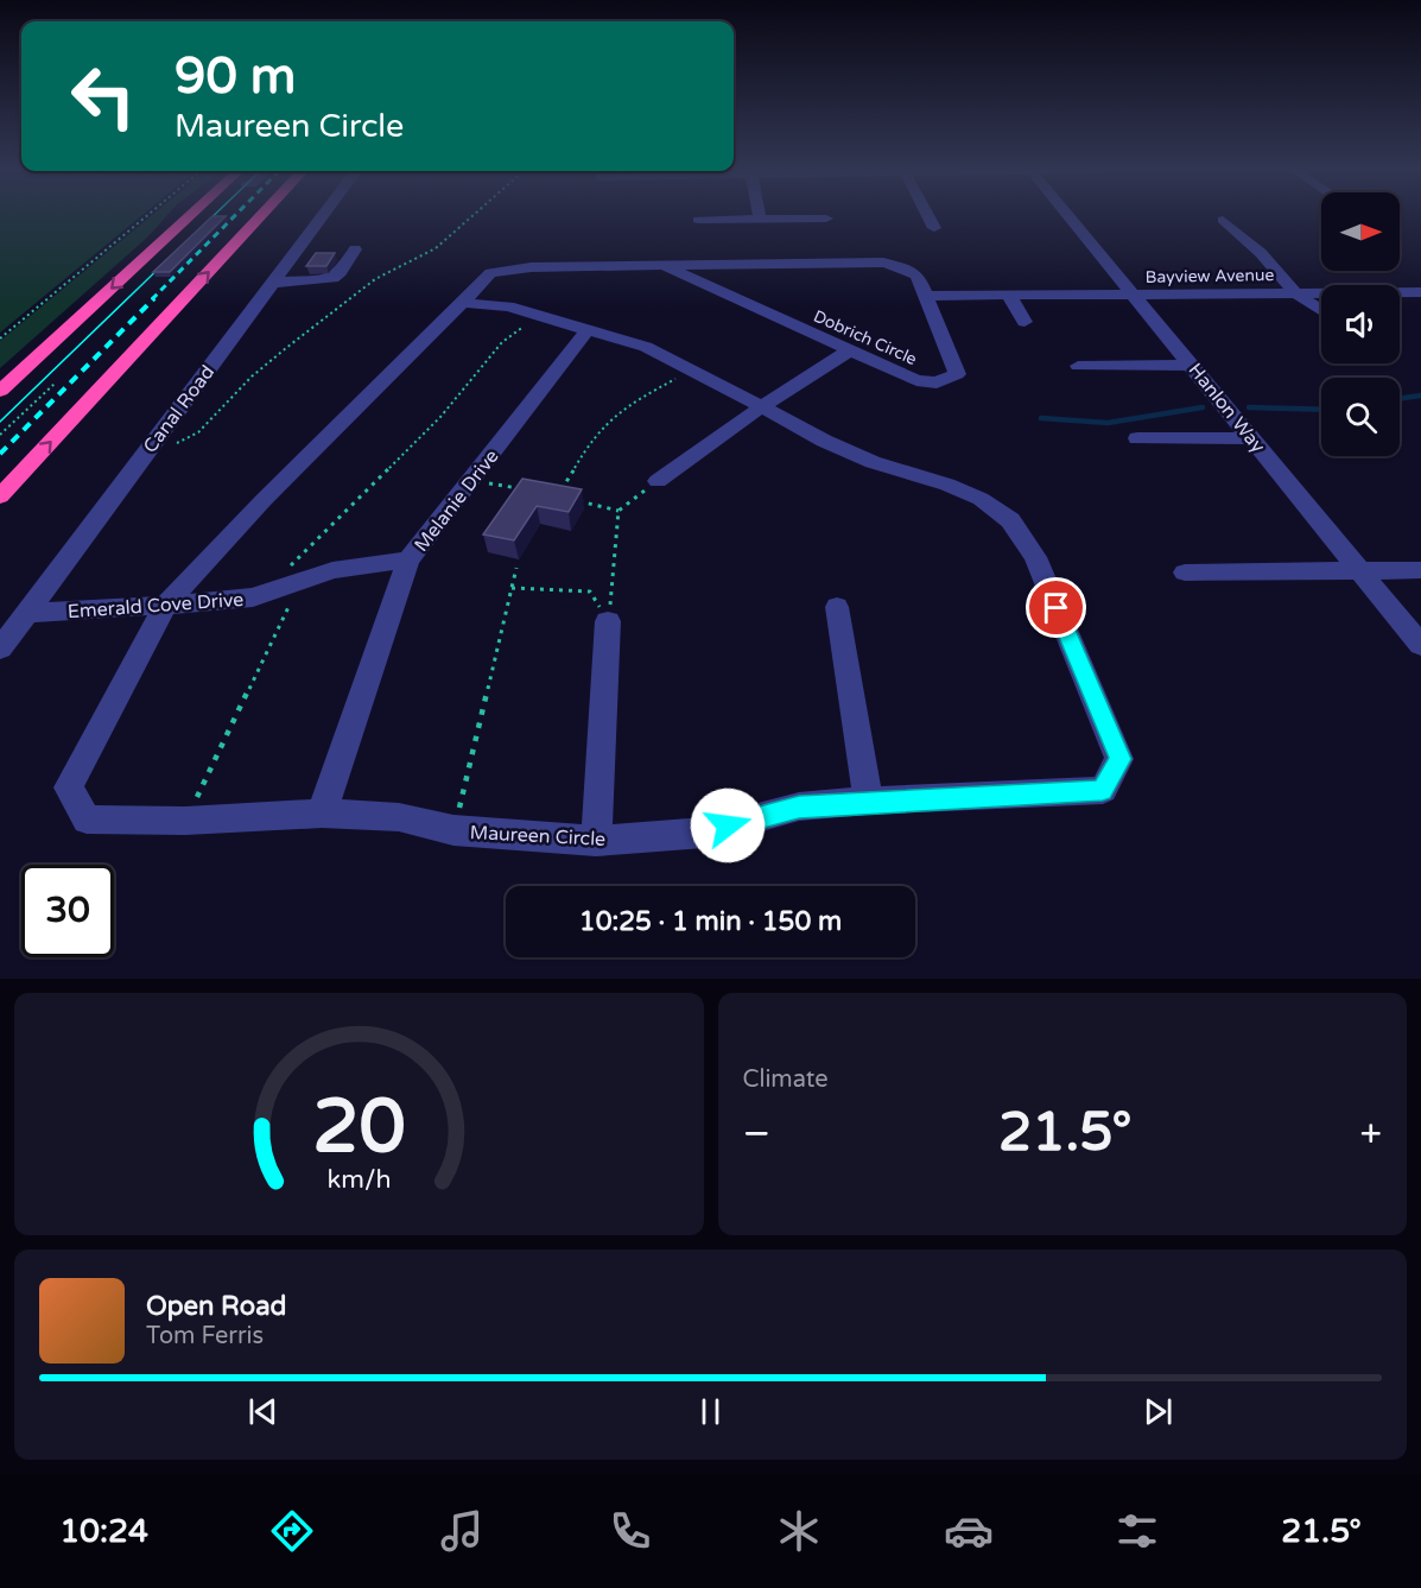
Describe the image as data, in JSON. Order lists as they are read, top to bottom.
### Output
{
  "streets": {
    "street": [
      "Bayview Avenue",
      "Dobrich Circle",
      "Hanlon Way",
      "Canal Road",
      "Melanie Drive",
      "Emerald Cove Drive",
      "Maureen Circle"
    ]
  },
  "crossings": [
    ["Bayview Avenue", "Dobrich Circle"],
    ["Bayview Avenue", "Hanlon Way"],
    ["Dobrich Circle", "Maureen Circle"],
    ["Canal Road", "Emerald Cove Drive"],
    ["Melanie Drive", "Emerald Cove Drive"],
    ["Melanie Drive", "Maureen Circle"],
    ["Emerald Cove Drive", "Maureen Circle"]
  ],
  "north": "right",
  "page": {
    "turn": ["90 m", "Maureen Circle"],
    "limit": "30",
    "trip": "10:25 · 1 min · 150 m",
    "tile": "Climate",
    "heat": ["−", "21.5°", "+"],
    "song": ["Open Road", "Tom Ferris"],
    "tabs": ["10:24", "21.5°"],
    "gauge": ["20", "km/h"]
  }
}
